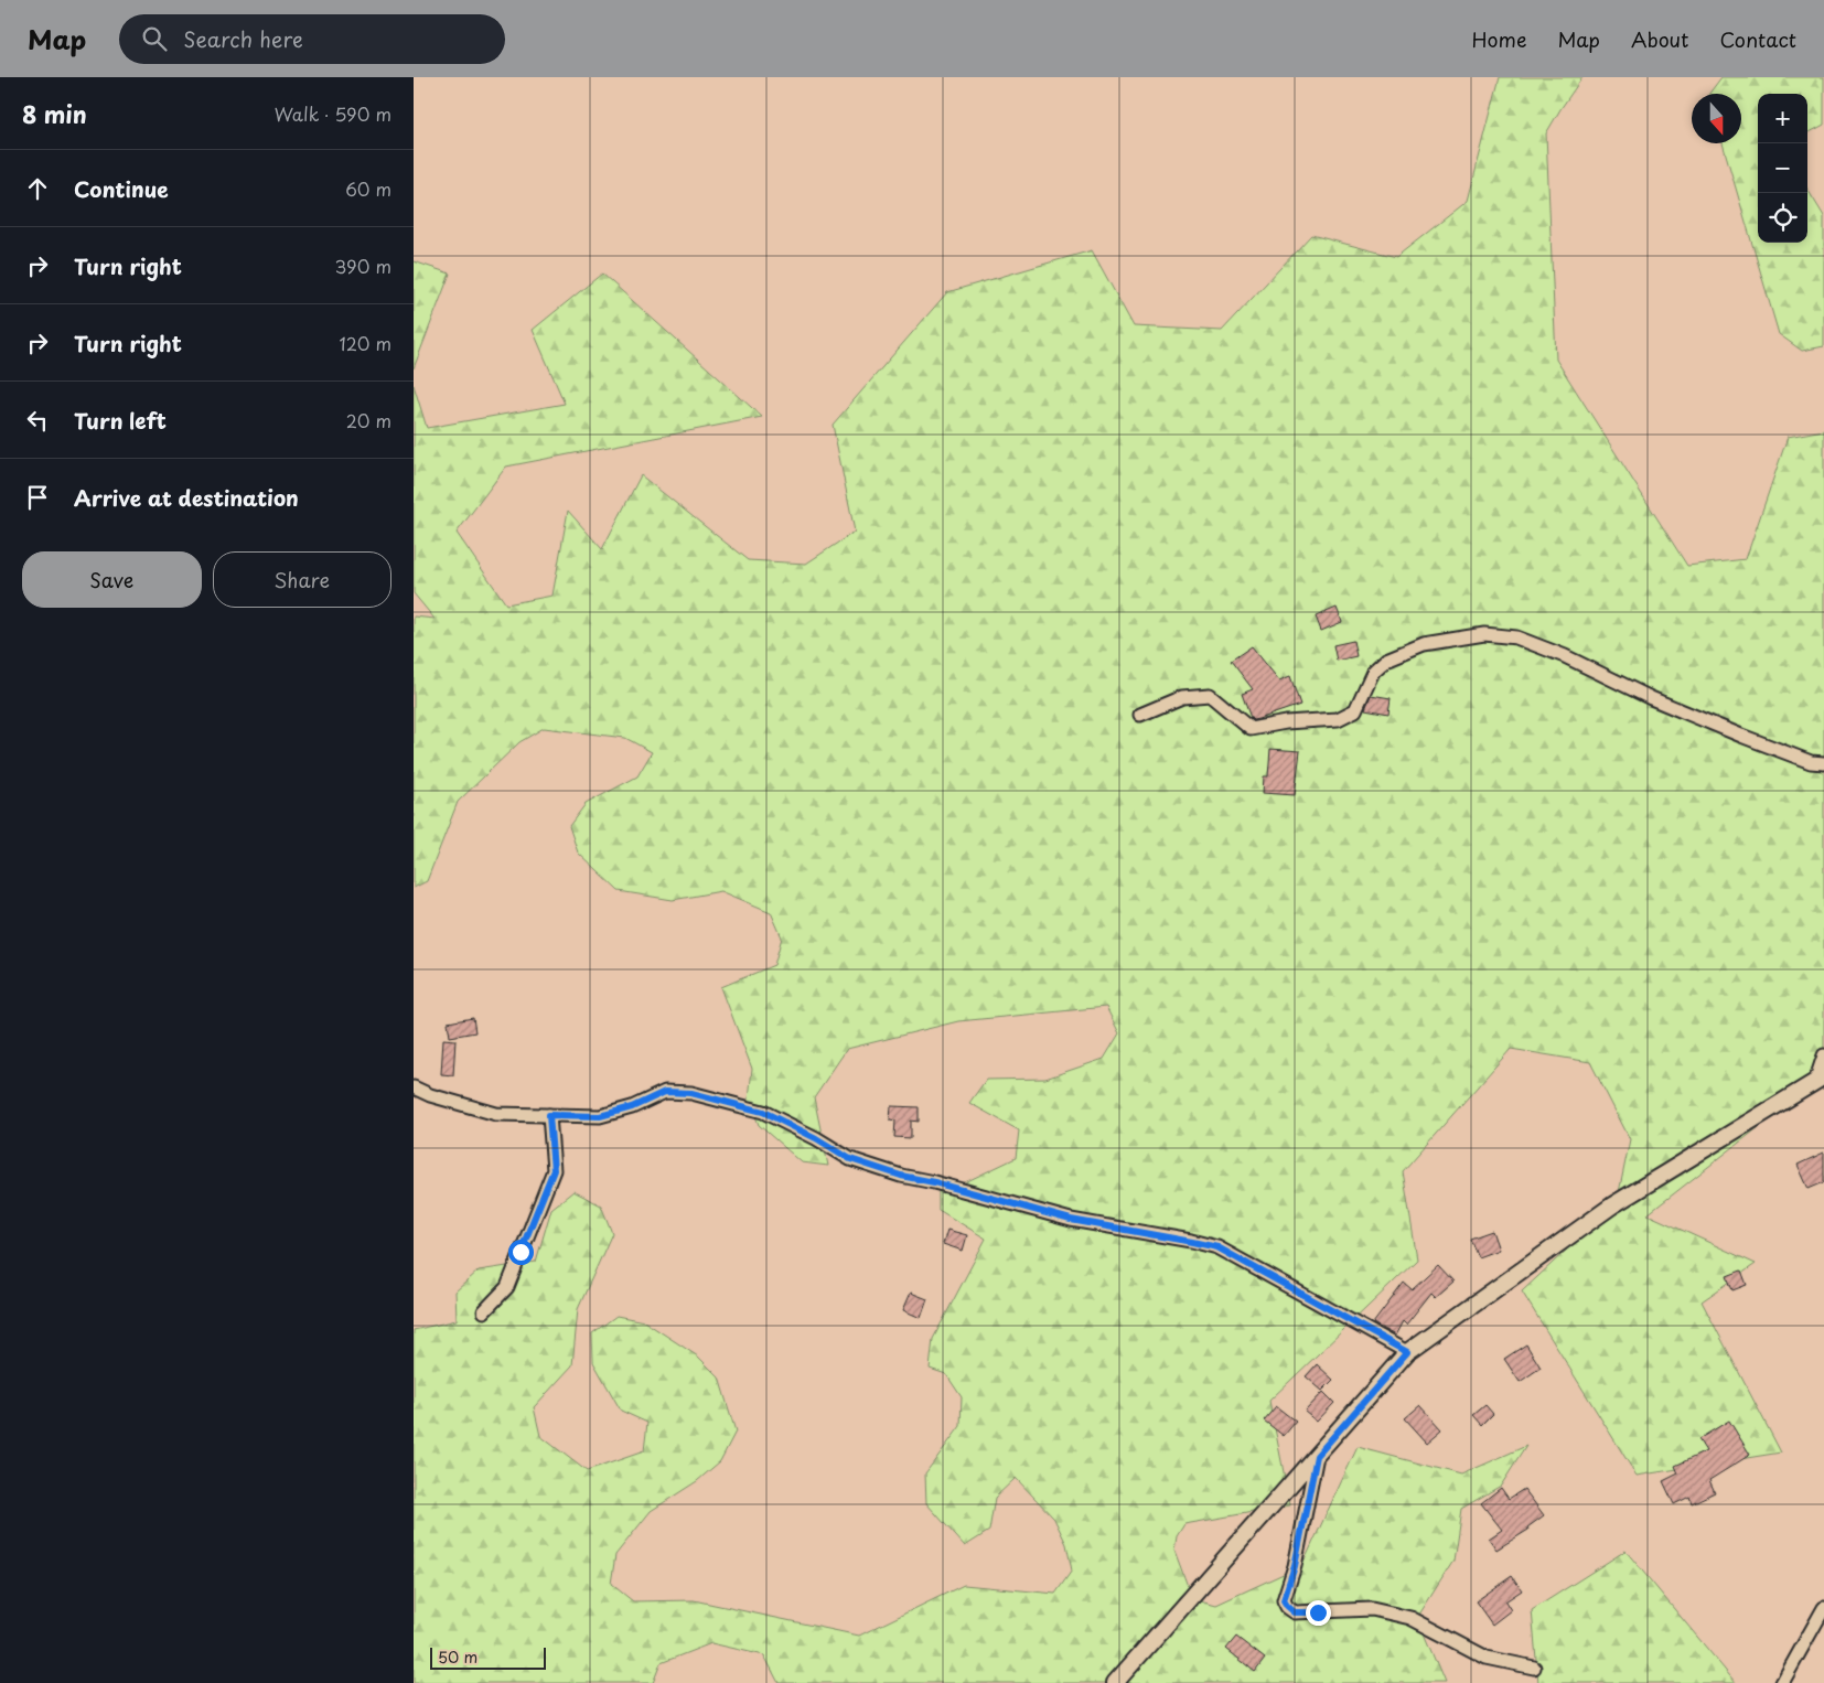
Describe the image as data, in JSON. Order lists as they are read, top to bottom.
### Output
{
  "scale_bar": "50 m",
  "north": "bottom",
  "page": {
    "header": "Map",
    "search": "Search here",
    "nav": [
      "Home",
      "Map",
      "About",
      "Contact"
    ],
    "heading": ["8 min", "Walk · 590 m"],
    "map_buttons": ["+", "−"],
    "list": [
      ["Continue", "60 m"],
      ["Turn right", "390 m"],
      ["Turn right", "120 m"],
      ["Turn left", "20 m"],
      "Arrive at destination"
    ],
    "buttons": ["Save", "Share"],
    "scale": "50 m"
  }
}
